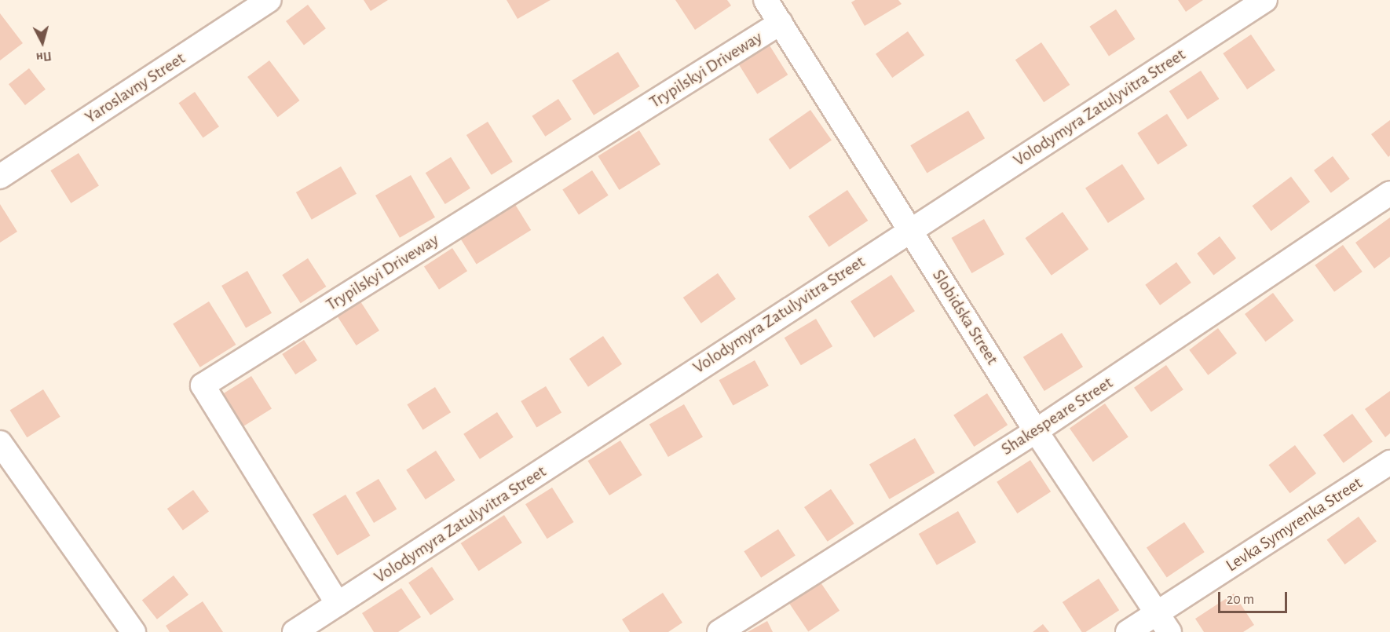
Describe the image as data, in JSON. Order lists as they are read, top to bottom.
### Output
{
  "streets": {
    "street": [
      "Trypilskyi Driveway",
      "Yaroslavny Street",
      "Volodymyra Zatulyvitra Street",
      "Slobidska Street",
      "Shakespeare Street",
      "Levka Symyrenka Street"
    ]
  },
  "crossings": [
    ["Trypilskyi Driveway", "Volodymyra Zatulyvitra Street"],
    ["Trypilskyi Driveway", "Slobidska Street"],
    ["Volodymyra Zatulyvitra Street", "Slobidska Street"],
    ["Slobidska Street", "Shakespeare Street"],
    ["Slobidska Street", "Levka Symyrenka Street"]
  ],
  "scale_bar": "20 m",
  "north": "bottom"
}
